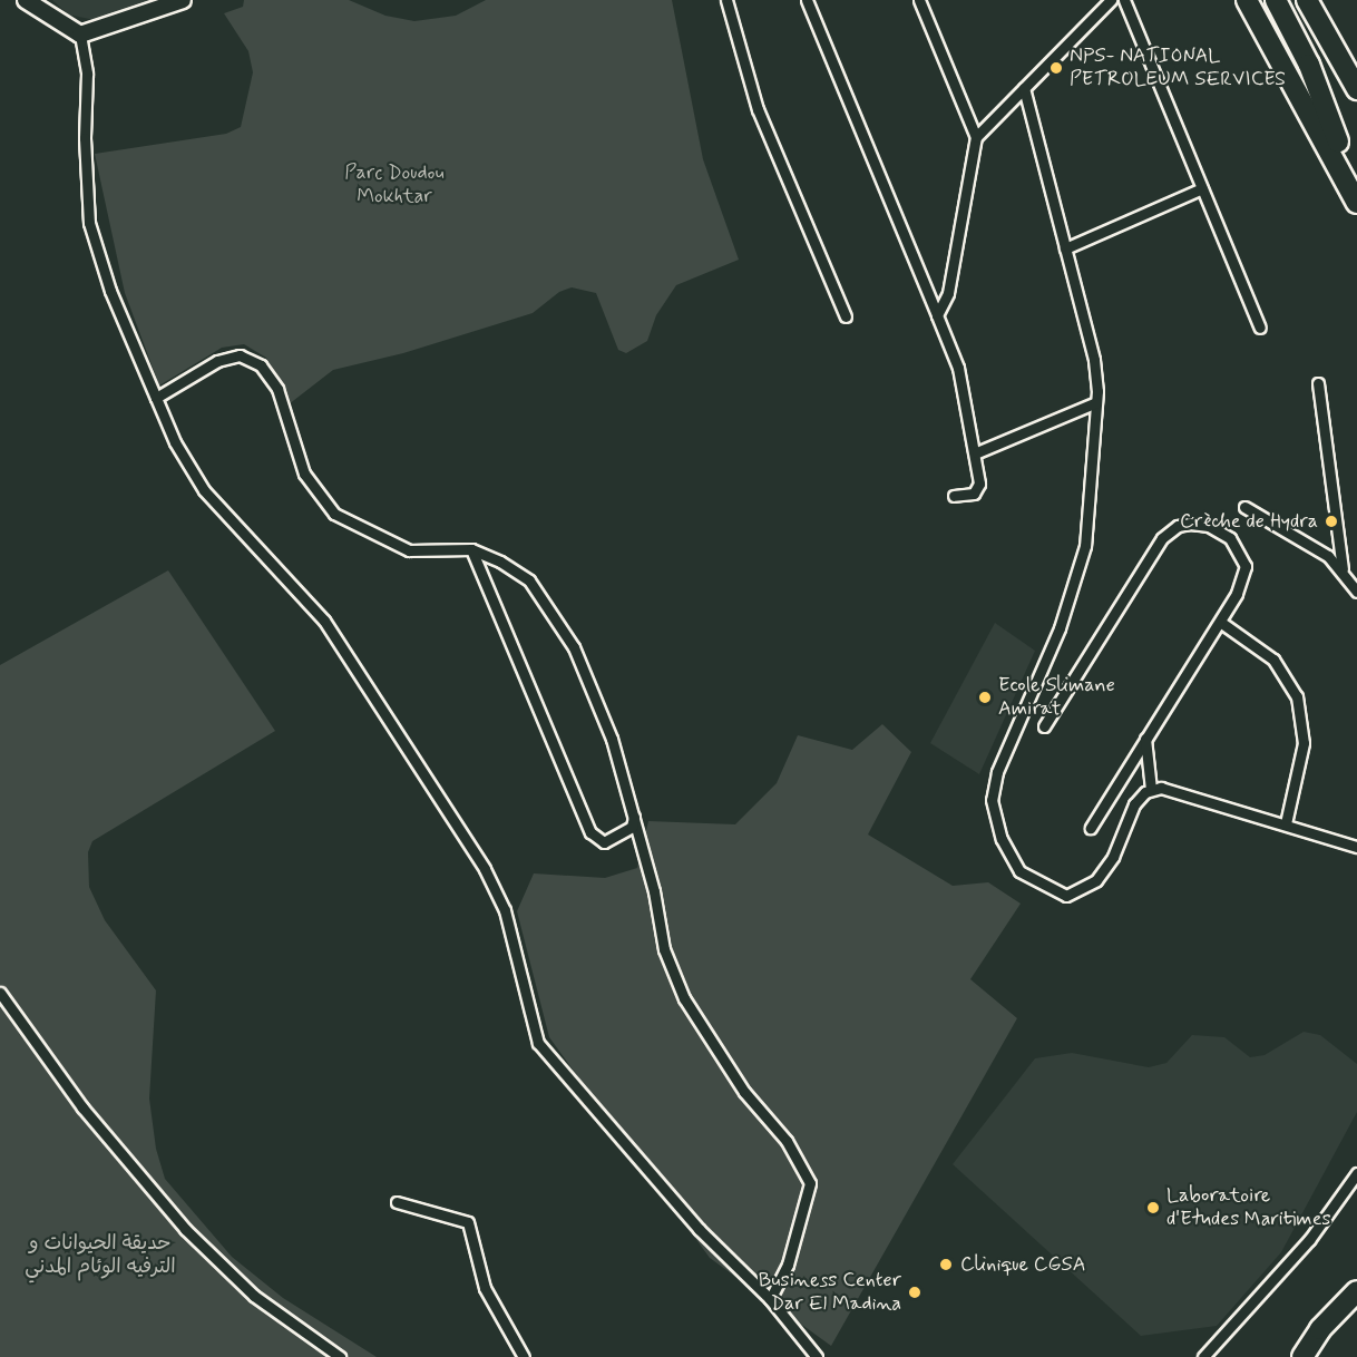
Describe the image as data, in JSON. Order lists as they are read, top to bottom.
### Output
{
  "parks": ["Parc Doudou Mokhtar", "حديقة الحيوانات و الترفيه الوئام المدني"],
  "places": [
    "NPS- NATIONAL PETROLEUM SERVICES",
    "Crèche de Hydra",
    "Ecole Slimane Amirat",
    "Laboratoire d'Etudes Maritimes",
    "Clinique CGSA",
    "Business Center Dar El Madina"
  ]
}
